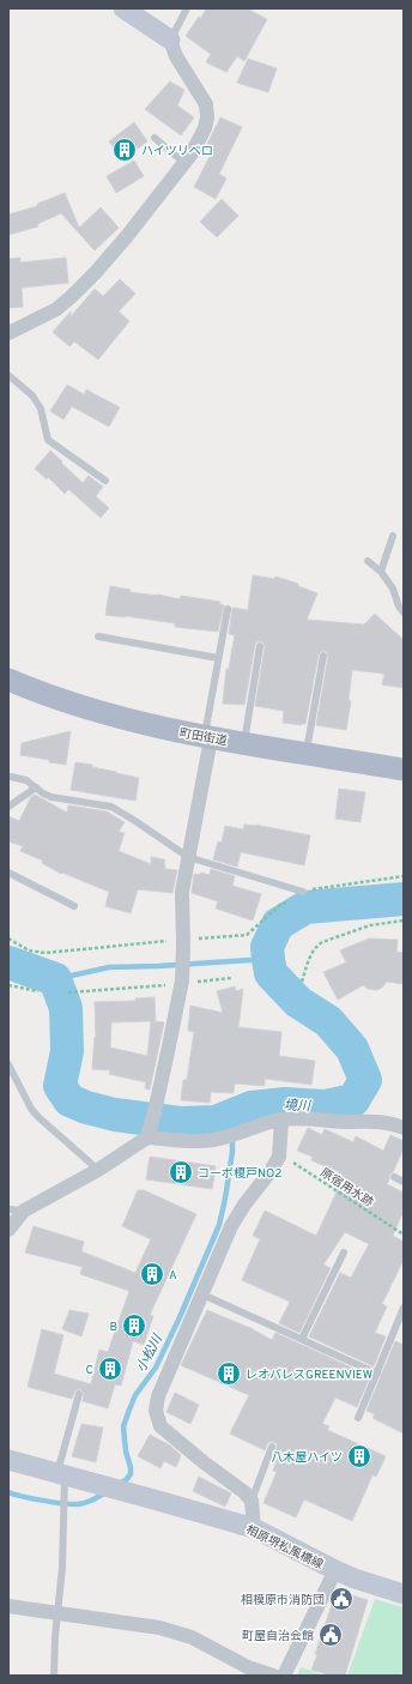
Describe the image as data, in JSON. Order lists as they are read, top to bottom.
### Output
{
  "streets": {
    "main road": ["町田街道"],
    "street": ["相原堺松風橋線"],
    "path": ["原宿用水跡"]
  },
  "water": ["境川", "小松川"],
  "places": {
    "building": [
      "ハイツリベロ",
      "コーポ榎戸NO2",
      "A",
      "B",
      "C",
      "レオパレスGREENVIEW",
      "八木屋ハイツ"
    ],
    "public building": ["相模原市消防団", "町屋自治会館"]
  }
}
